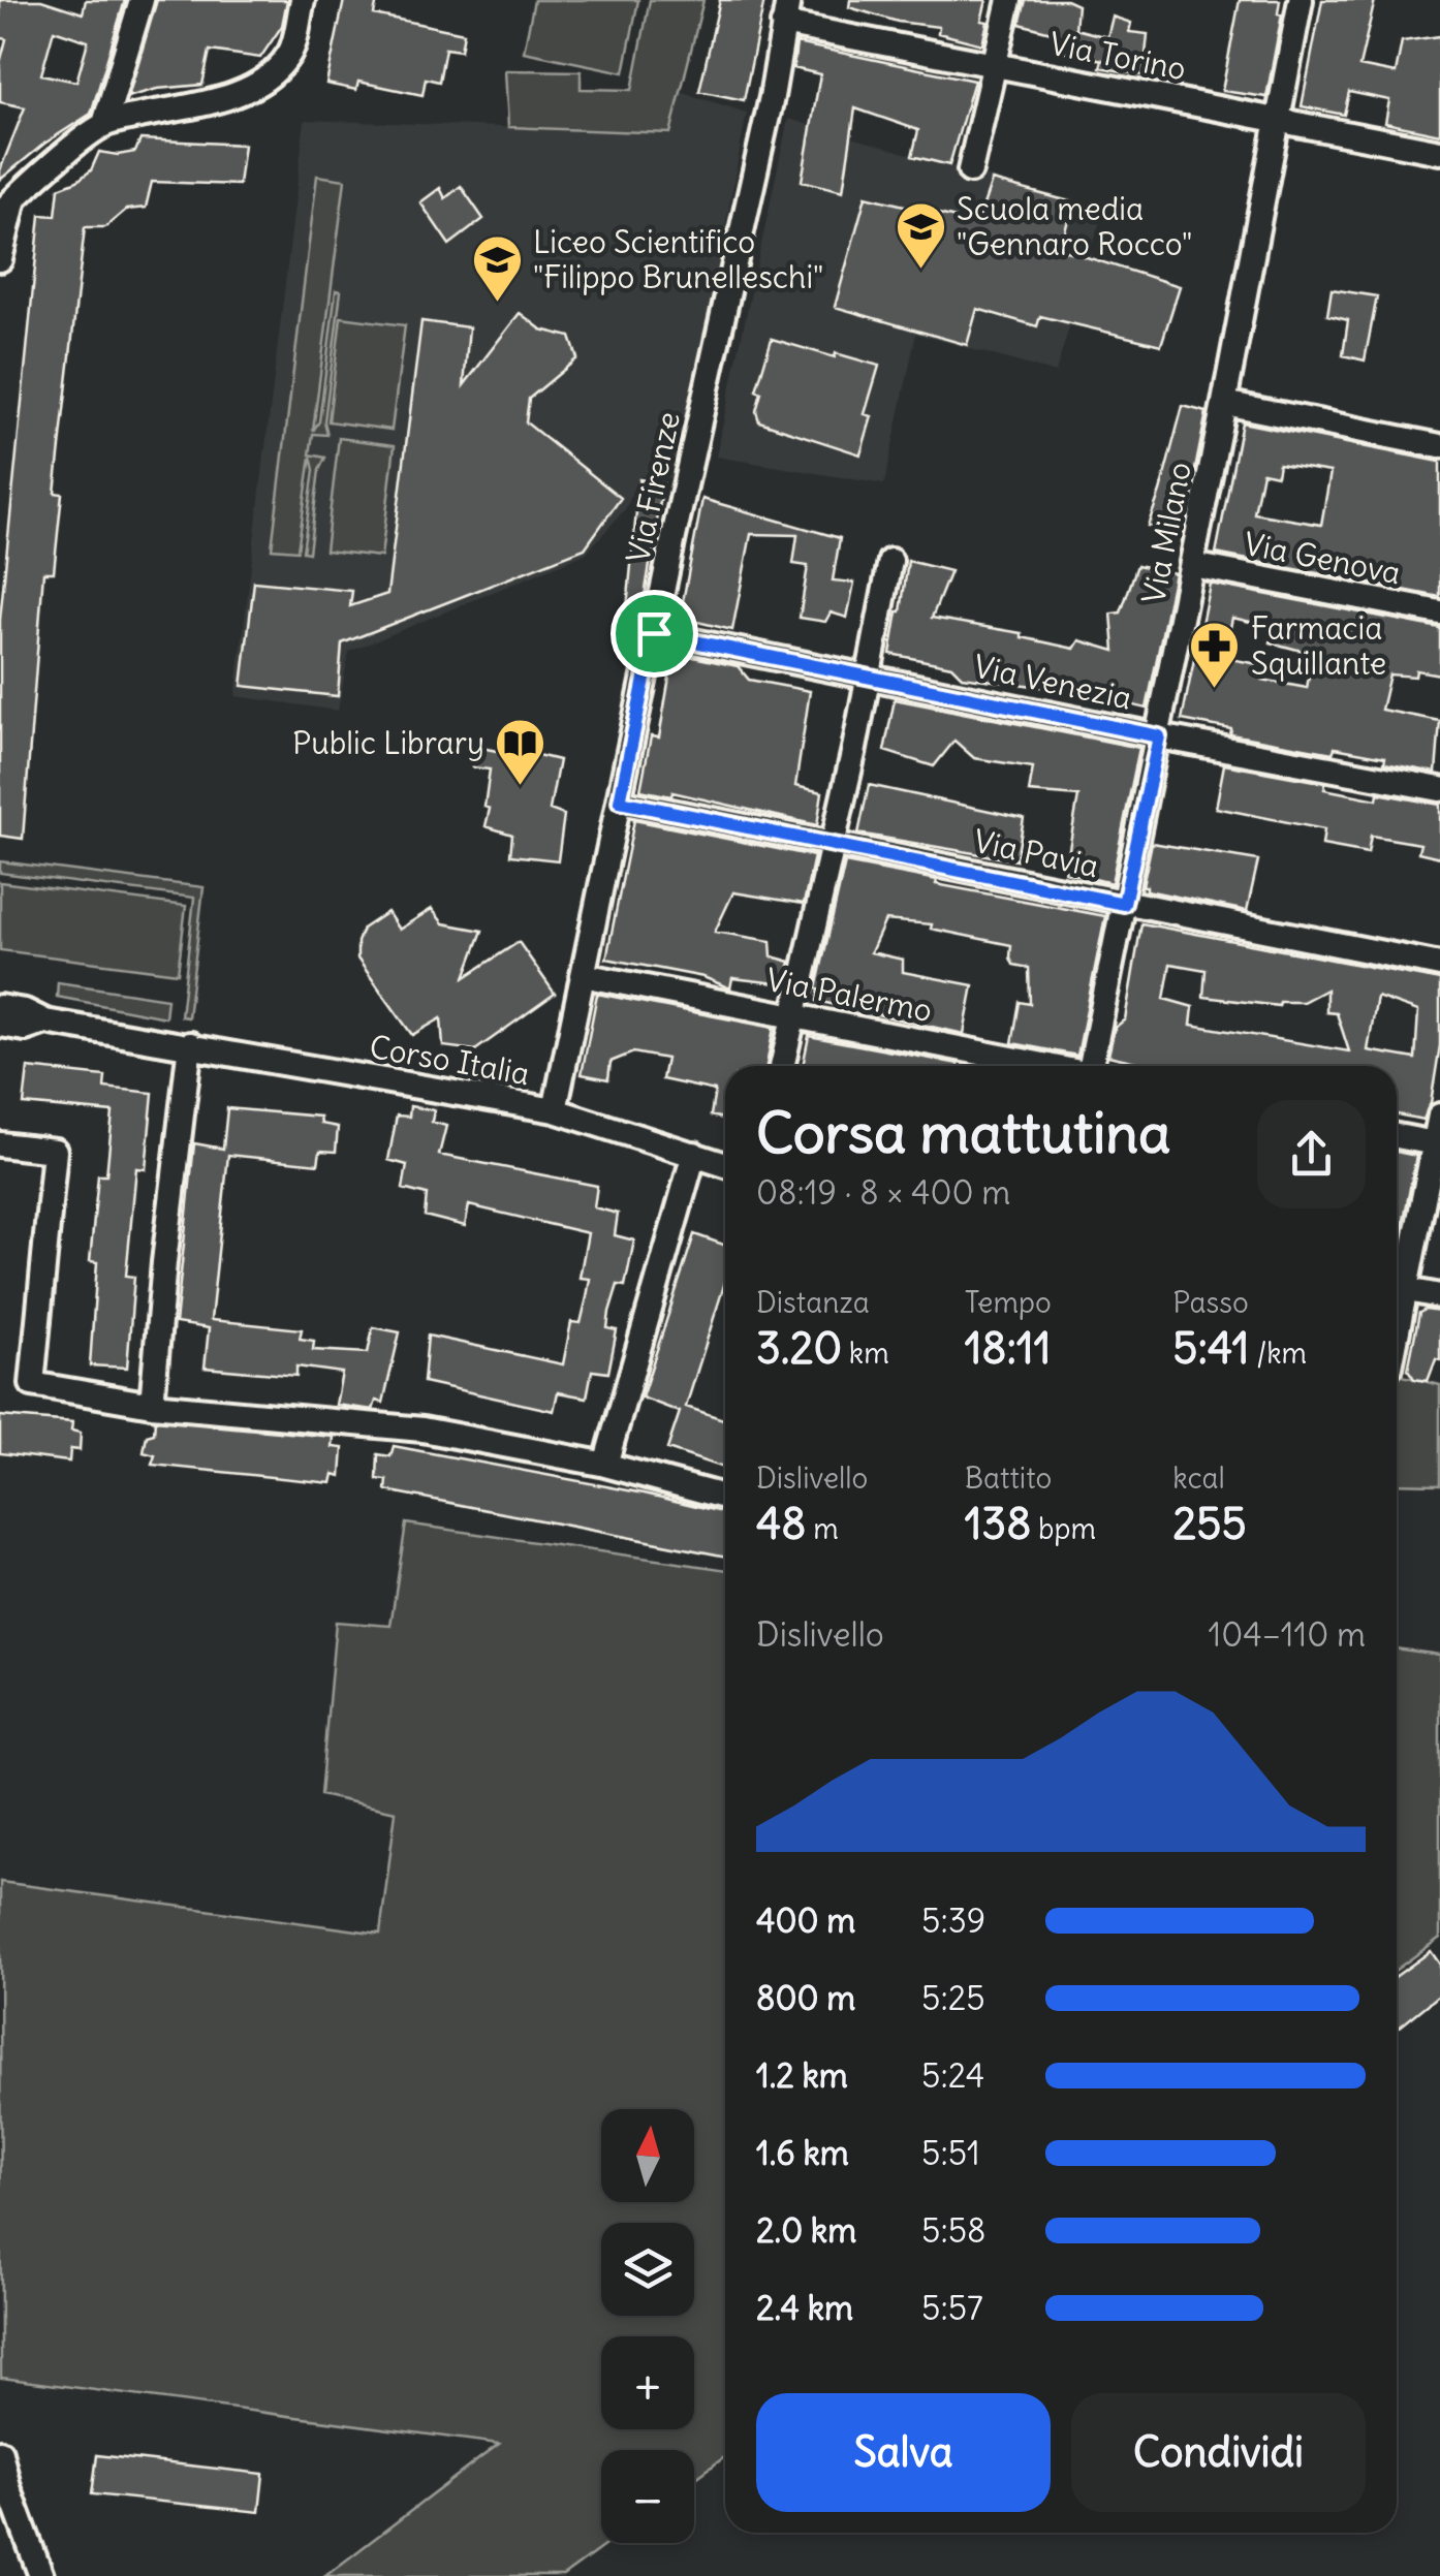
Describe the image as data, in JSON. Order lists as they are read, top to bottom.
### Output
{
  "streets": {
    "street": [
      "Via Torino",
      "Via Firenze",
      "Via Milano",
      "Via Genova",
      "Via Venezia",
      "Via Pavia",
      "Via Palermo",
      "Corso Italia"
    ]
  },
  "crossings": [
    ["Via Torino", "Via Firenze"],
    ["Via Torino", "Via Milano"],
    ["Via Firenze", "Via Venezia"],
    ["Via Firenze", "Via Pavia"],
    ["Via Firenze", "Via Palermo"],
    ["Via Firenze", "Corso Italia"],
    ["Via Milano", "Via Genova"],
    ["Via Milano", "Via Venezia"],
    ["Via Milano", "Via Pavia"]
  ],
  "places": {
    "school or university": ["Scuola media \"Gennaro Rocco\"", "Liceo Scientifico \"Filippo Brunelleschi\""],
    "pharmacy": ["Farmacia Squillante"],
    "library": ["Public Library"]
  },
  "north": "top",
  "page": {
    "heading": ["Corsa mattutina", "08:19 · 8 × 400 m"],
    "stats": [
      ["Distanza", "3.20 km"],
      ["Tempo", "18:11"],
      ["Passo", "5:41 /km"],
      ["Dislivello", "48 m"],
      ["Battito", "138 bpm"],
      ["kcal", "255"]
    ],
    "chart": ["Dislivello", "104–110 m"],
    "list": [
      {
        "name": "400 m",
        "note": "5:39"
      },
      {
        "name": "800 m",
        "note": "5:25"
      },
      {
        "name": "1.2 km",
        "note": "5:24"
      },
      {
        "name": "1.6 km",
        "note": "5:51"
      },
      {
        "name": "2.0 km",
        "note": "5:58"
      },
      {
        "name": "2.4 km",
        "note": "5:57"
      }
    ],
    "map_buttons": ["+", "−"],
    "buttons": ["Salva", "Condividi"]
  }
}
